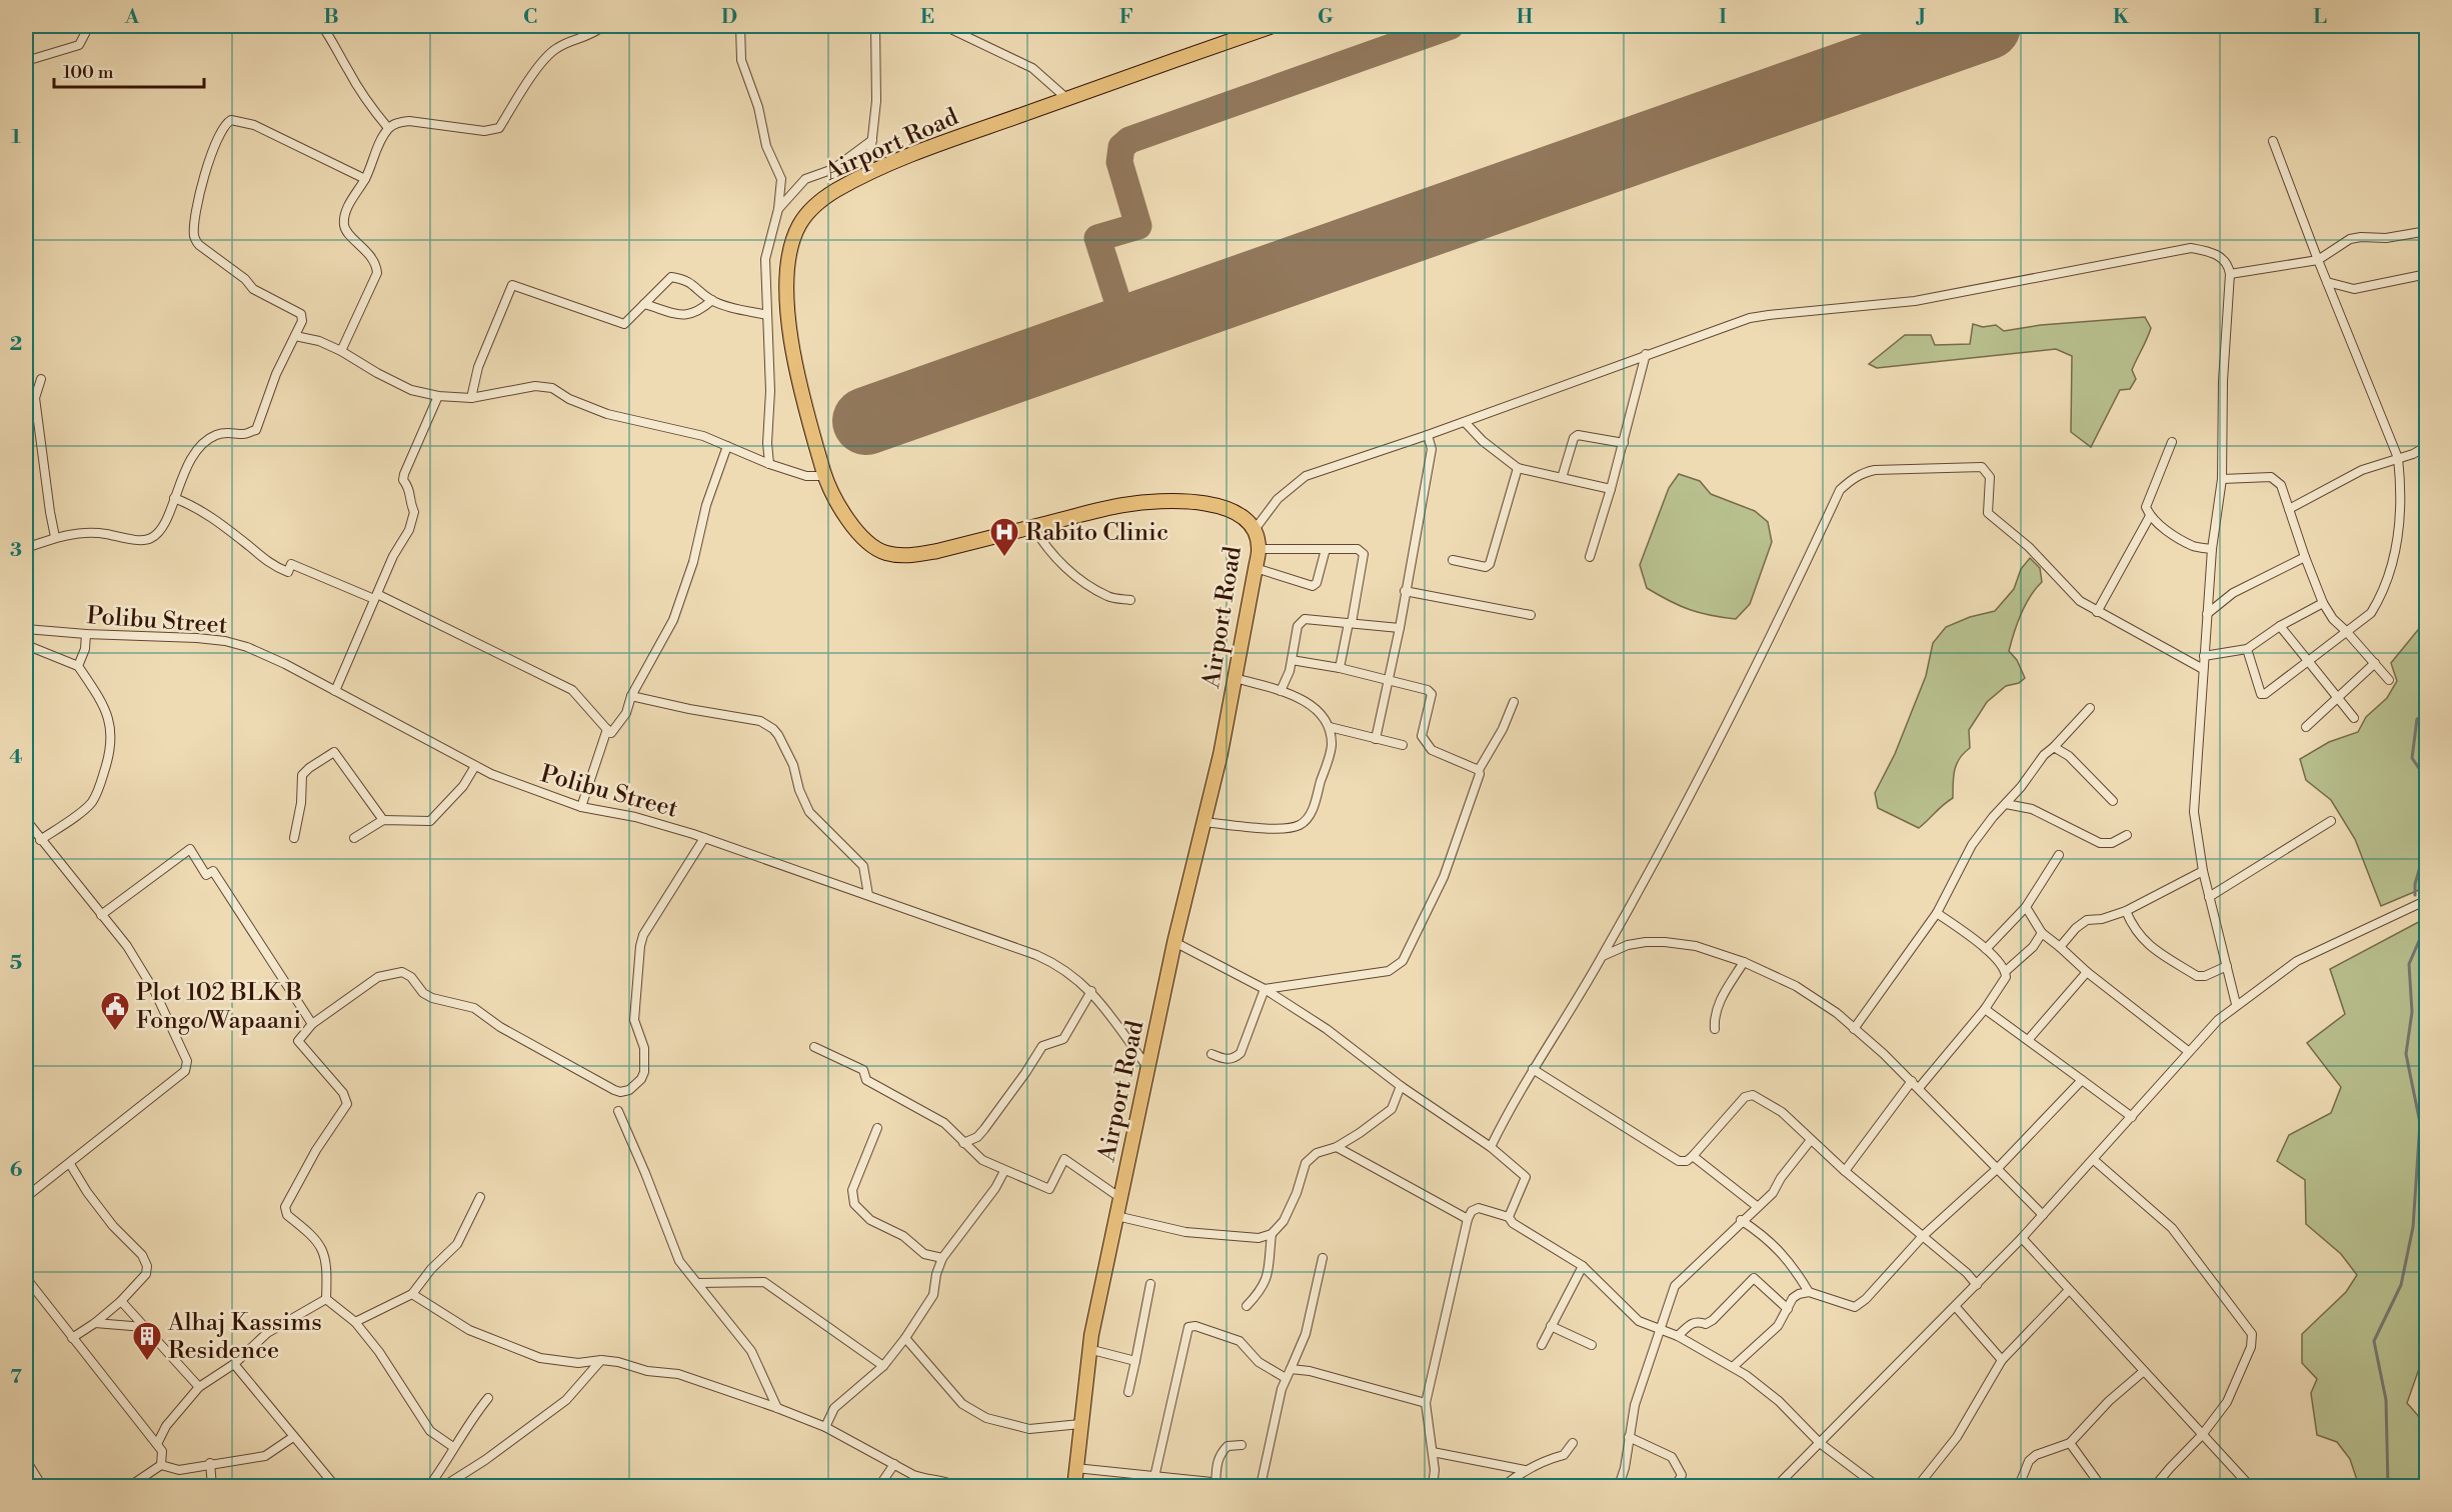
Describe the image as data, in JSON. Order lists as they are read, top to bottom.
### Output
{
  "streets": {
    "highway": ["Airport Road"],
    "street": ["Polibu Street"]
  },
  "crossings": [
    ["Airport Road", "Polibu Street"]
  ],
  "places": {
    "hospital": ["Rabito Clinic"],
    "public building": ["Plot 102 BLK B Fongo/Wapaani"],
    "building": ["Alhaj Kassims Residence"]
  },
  "scale_bar": "100 m",
  "grid": {
    "columns": [
      "A",
      "B",
      "C",
      "D",
      "E",
      "F",
      "G",
      "H",
      "I",
      "J",
      "K",
      "L"
    ],
    "rows": [
      "1",
      "2",
      "3",
      "4",
      "5",
      "6",
      "7"
    ]
  }
}
